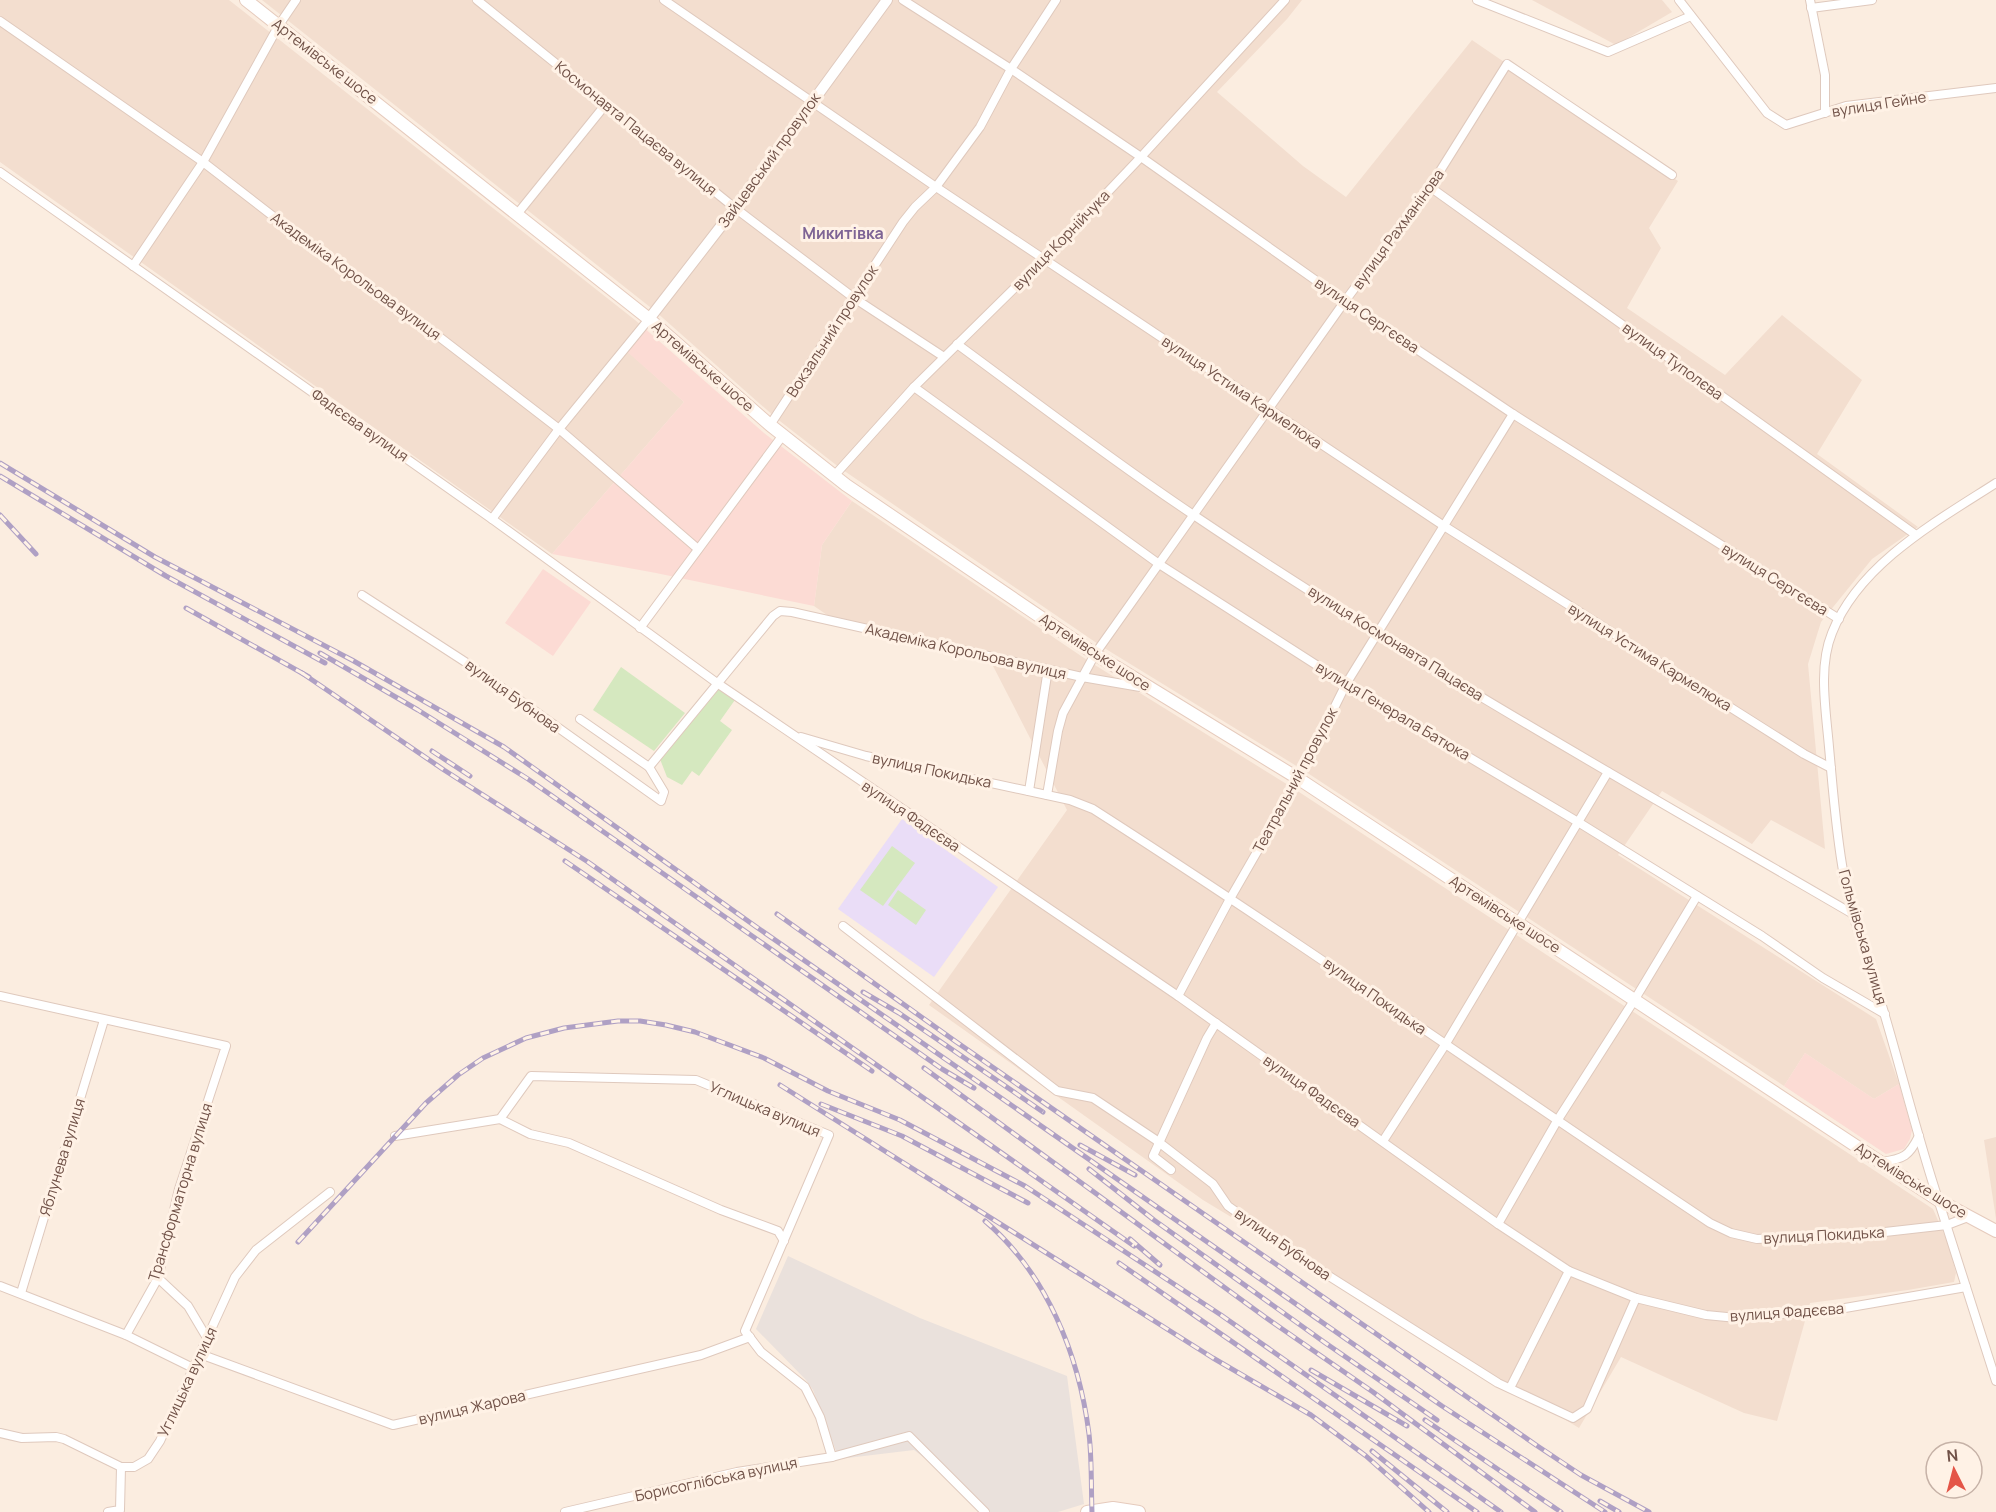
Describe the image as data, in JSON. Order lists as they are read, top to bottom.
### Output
{
  "streets": {
    "main road": ["Артемівське шосе"],
    "street": [
      "вулиця Гейне",
      "Космонавта Пацаєва вулиця",
      "Зайцевський провулок",
      "вулиця Рахманінова",
      "вулиця Корнійчука",
      "Академіка Корольова вулиця",
      "вулиця Сергєєва",
      "Вокзальний провулок",
      "вулиця Туполєва",
      "вулиця Устима Кармелюка",
      "Фадєєва вулиця",
      "вулиця Космонавта Пацаєва",
      "вулиця Бубнова",
      "вулиця Генерала Батюка",
      "вулиця Покидька",
      "Театральний провулок",
      "вулиця Фадєєва",
      "Гольмівська вулиця",
      "Углицька вулиця",
      "Яблунева вулиця",
      "Трансформаторна вулиця",
      "вулиця Жарова",
      "Борисоглібська вулиця"
    ]
  },
  "crossings": [
    ["Артемівське шосе", "Зайцевський провулок"],
    ["Артемівське шосе", "вулиця Рахманінова"],
    ["Артемівське шосе", "вулиця Корнійчука"],
    ["Артемівське шосе", "Академіка Корольова вулиця"],
    ["Артемівське шосе", "Вокзальний провулок"],
    ["Артемівське шосе", "вулиця Покидька"],
    ["Артемівське шосе", "Театральний провулок"],
    ["Артемівське шосе", "Гольмівська вулиця"],
    ["Космонавта Пацаєва вулиця", "Зайцевський провулок"],
    ["Космонавта Пацаєва вулиця", "вулиця Корнійчука"],
    ["Космонавта Пацаєва вулиця", "Вокзальний провулок"],
    ["Зайцевський провулок", "вулиця Устима Кармелюка"],
    ["вулиця Рахманінова", "Академіка Корольова вулиця"],
    ["вулиця Рахманінова", "вулиця Сергєєва"],
    ["вулиця Рахманінова", "вулиця Туполєва"],
    ["вулиця Рахманінова", "вулиця Устима Кармелюка"],
    ["вулиця Рахманінова", "вулиця Космонавта Пацаєва"],
    ["вулиця Рахманінова", "вулиця Генерала Батюка"],
    ["вулиця Рахманінова", "вулиця Покидька"],
    ["вулиця Корнійчука", "вулиця Сергєєва"],
    ["вулиця Корнійчука", "вулиця Устима Кармелюка"],
    ["вулиця Корнійчука", "вулиця Космонавта Пацаєва"],
    ["вулиця Корнійчука", "вулиця Генерала Батюка"],
    ["Академіка Корольова вулиця", "Фадєєва вулиця"],
    ["Академіка Корольова вулиця", "вулиця Фадєєва"],
    ["вулиця Сергєєва", "Вокзальний провулок"],
    ["вулиця Сергєєва", "Театральний провулок"],
    ["вулиця Сергєєва", "Гольмівська вулиця"],
    ["Вокзальний провулок", "вулиця Устима Кармелюка"],
    ["вулиця Туполєва", "Гольмівська вулиця"],
    ["вулиця Устима Кармелюка", "Театральний провулок"],
    ["вулиця Устима Кармелюка", "Гольмівська вулиця"],
    ["Фадєєва вулиця", "вулиця Фадєєва"],
    ["вулиця Космонавта Пацаєва", "Театральний провулок"],
    ["вулиця Космонавта Пацаєва", "Гольмівська вулиця"],
    ["вулиця Бубнова", "вулиця Фадєєва"],
    ["вулиця Генерала Батюка", "Театральний провулок"],
    ["вулиця Генерала Батюка", "Гольмівська вулиця"],
    ["вулиця Покидька", "Театральний провулок"],
    ["вулиця Покидька", "вулиця Фадєєва"],
    ["вулиця Покидька", "Гольмівська вулиця"],
    ["Театральний провулок", "вулиця Фадєєва"],
    ["вулиця Фадєєва", "Гольмівська вулиця"],
    ["Углицька вулиця", "вулиця Жарова"],
    ["Яблунева вулиця", "Трансформаторна вулиця"]
  ],
  "districts": ["Микитівка"],
  "north": "top"
}
